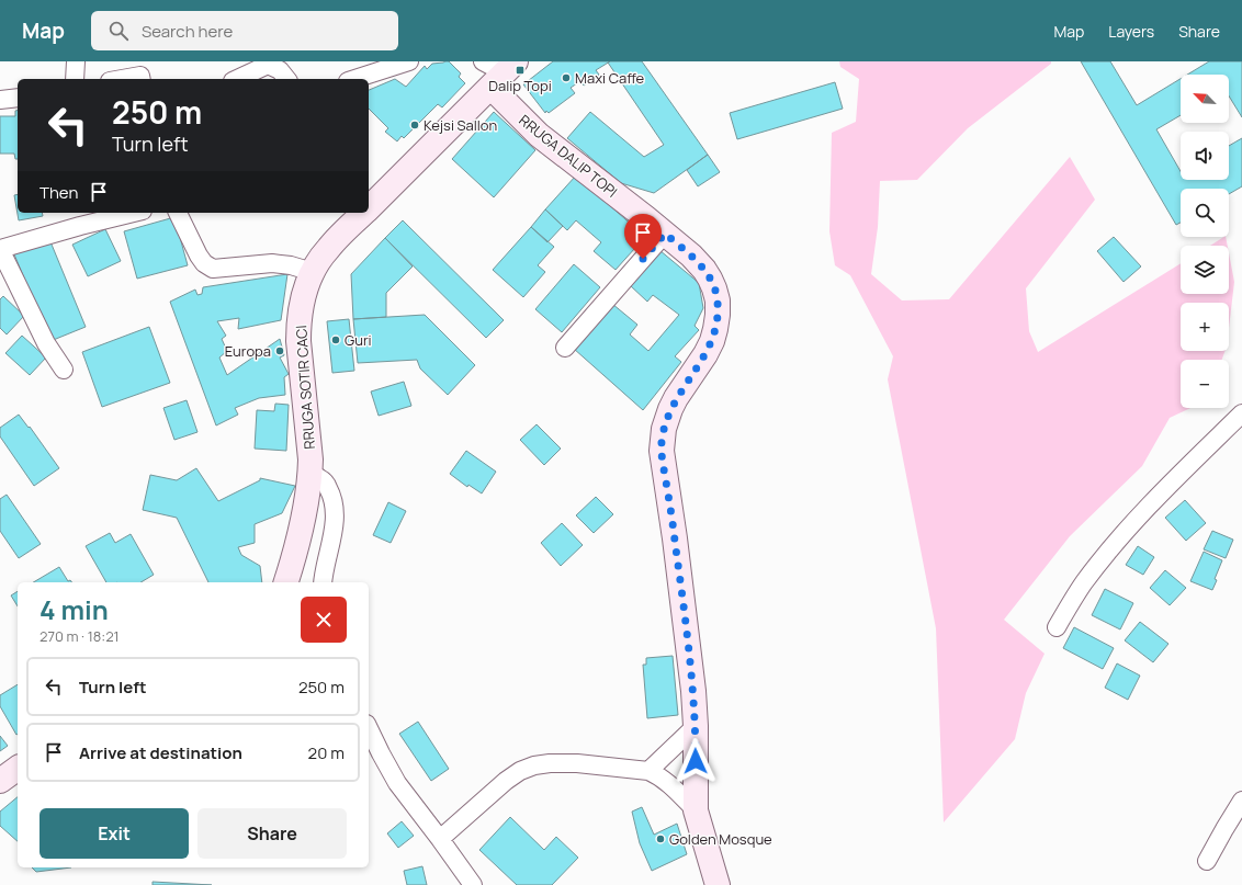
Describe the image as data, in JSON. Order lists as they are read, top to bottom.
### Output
{
  "streets": {
    "street": ["RRUGA DALIP TOPI", "RRUGA SOTIR CACI"]
  },
  "crossings": [
    ["RRUGA DALIP TOPI", "RRUGA SOTIR CACI"]
  ],
  "places": {
    "transit": ["Dalip Topi"],
    "other": [
      "Maxi Caffe",
      "Kejsi Sallon",
      "Guri",
      "Europa",
      "Golden Mosque"
    ]
  },
  "north": "top left",
  "page": {
    "header": "Map",
    "search": "Search here",
    "nav": ["Map", "Layers", "Share"],
    "map_buttons": ["+", "−"],
    "turn": ["250 m", "Turn left"],
    "then": "Then",
    "heading": ["4 min", "270 m · 18:21"],
    "list": [
      {
        "name": "Turn left",
        "value": "250 m"
      },
      {
        "name": "Arrive at destination",
        "value": "20 m"
      }
    ],
    "buttons": ["Exit", "Share"]
  }
}
